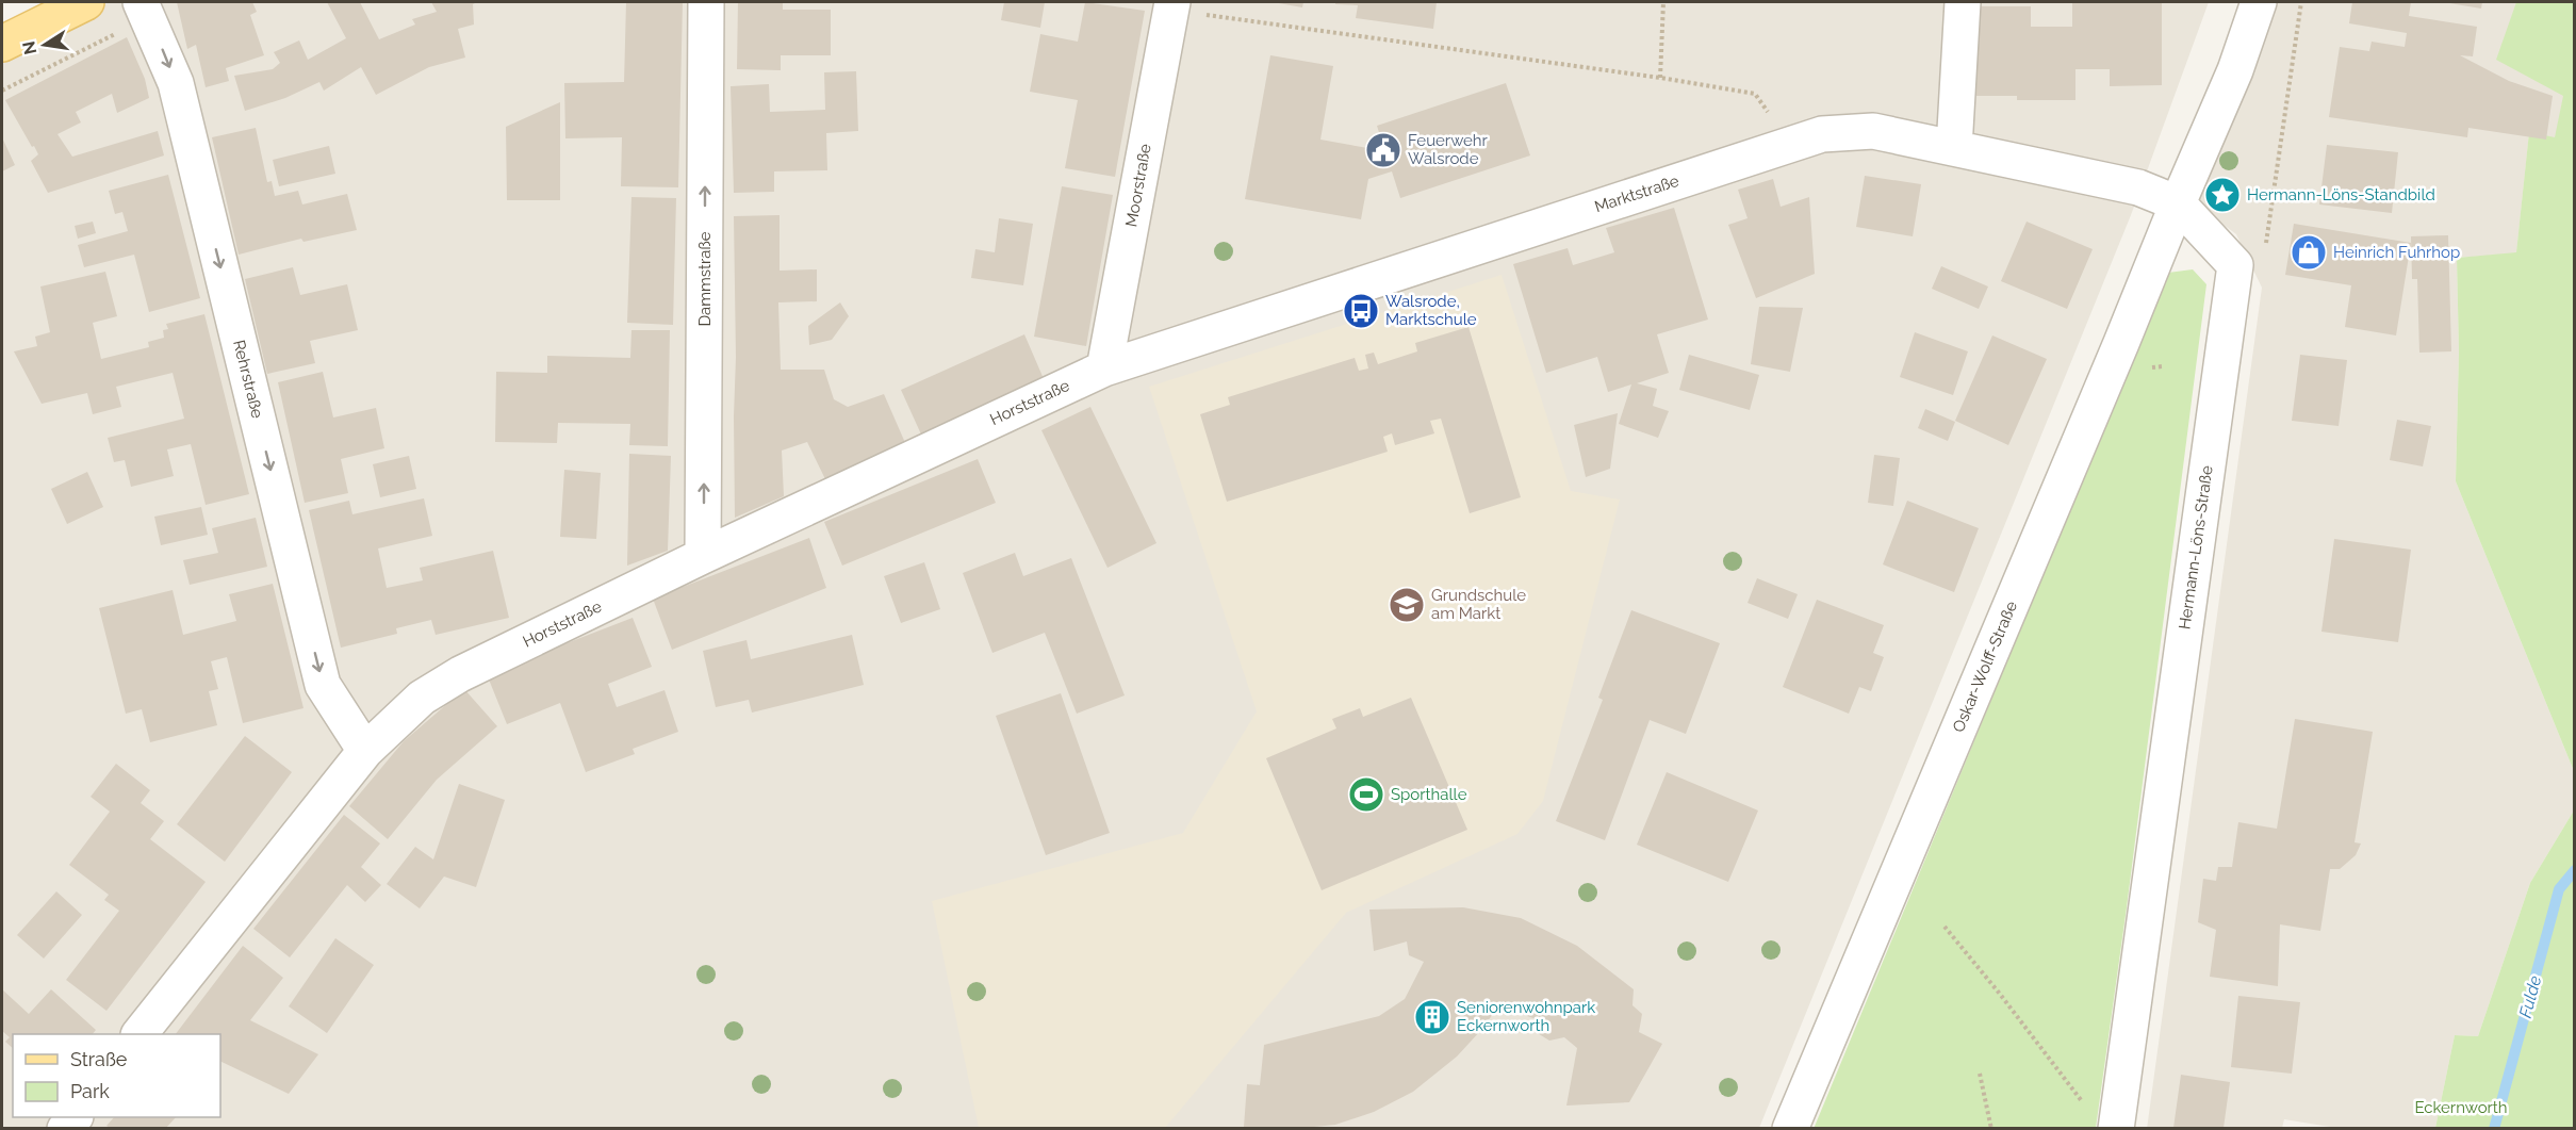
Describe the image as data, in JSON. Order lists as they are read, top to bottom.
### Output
{
  "streets": {
    "street": [
      "Moorstraße",
      "Marktstraße",
      "Dammstraße",
      "Rehrstraße",
      "Horststraße",
      "Hermann-Löns-Straße",
      "Oskar-Wolff-Straße"
    ]
  },
  "crossings": [
    ["Moorstraße", "Marktstraße"],
    ["Moorstraße", "Horststraße"],
    ["Marktstraße", "Horststraße"],
    ["Marktstraße", "Hermann-Löns-Straße"],
    ["Marktstraße", "Oskar-Wolff-Straße"],
    ["Dammstraße", "Horststraße"],
    ["Rehrstraße", "Horststraße"],
    ["Hermann-Löns-Straße", "Oskar-Wolff-Straße"]
  ],
  "one_way": ["Dammstraße", "Rehrstraße"],
  "water": ["Fulde"],
  "parks": ["Eckernworth"],
  "places": {
    "public building": ["Feuerwehr Walsrode"],
    "place": ["Hermann-Löns-Standbild"],
    "shop": ["Heinrich Fuhrhop"],
    "bus stop": ["Walsrode, Marktschule"],
    "school or university": ["Grundschule am Markt"],
    "sports": ["Sporthalle"],
    "building": ["Seniorenwohnpark Eckernworth"]
  },
  "legend": ["Straße", "Park"],
  "north": "left"
}
